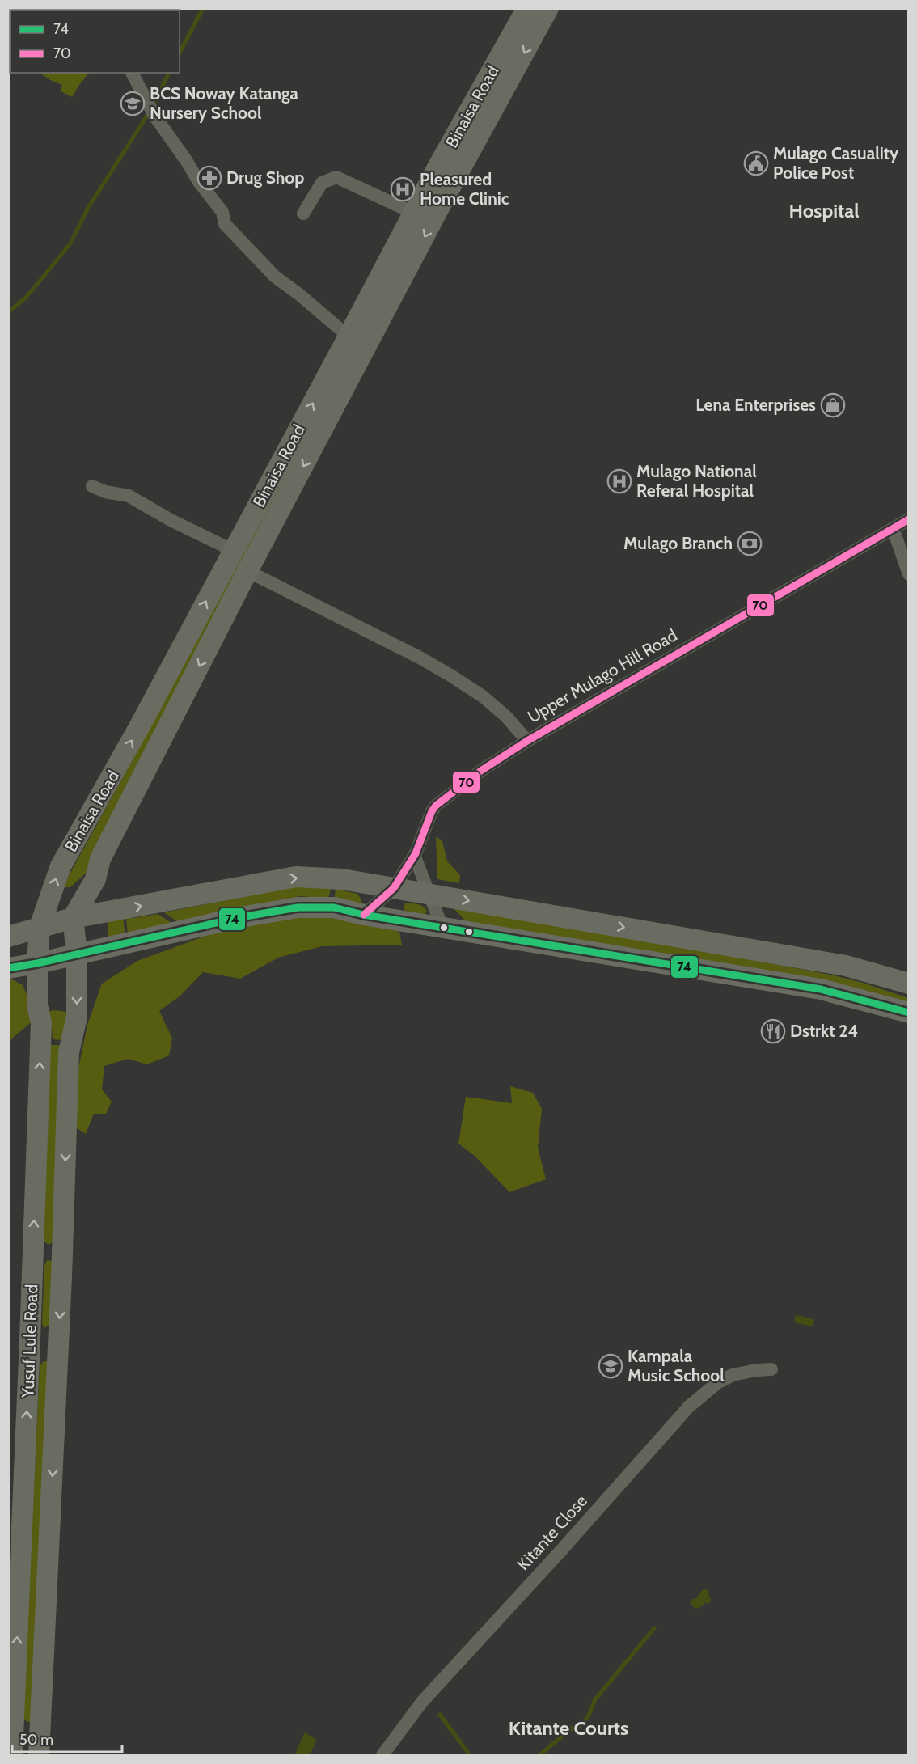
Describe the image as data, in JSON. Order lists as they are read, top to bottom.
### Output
{
  "streets": {
    "main road": ["Binaisa Road", "Yusuf Lule Road"],
    "street": ["Upper Mulago Hill Road", "Kitante Close"]
  },
  "crossings": [
    ["Binaisa Road", "Yusuf Lule Road"]
  ],
  "districts": ["Hospital", "Kitante Courts"],
  "places": {
    "school or university": ["BCS Noway Katanga Nursery School", "Kampala Music School"],
    "public building": ["Mulago Casuality Police Post"],
    "pharmacy": ["Drug Shop"],
    "hospital": ["Pleasured Home Clinic", "Mulago National Referal Hospital"],
    "shop": ["Lena Enterprises"],
    "bank": ["Mulago Branch"],
    "restaurant": ["Dstrkt 24"]
  },
  "lines": ["transit line 70", "transit line 74"],
  "legend": ["74", "70"],
  "scale_bar": "50 m"
}
